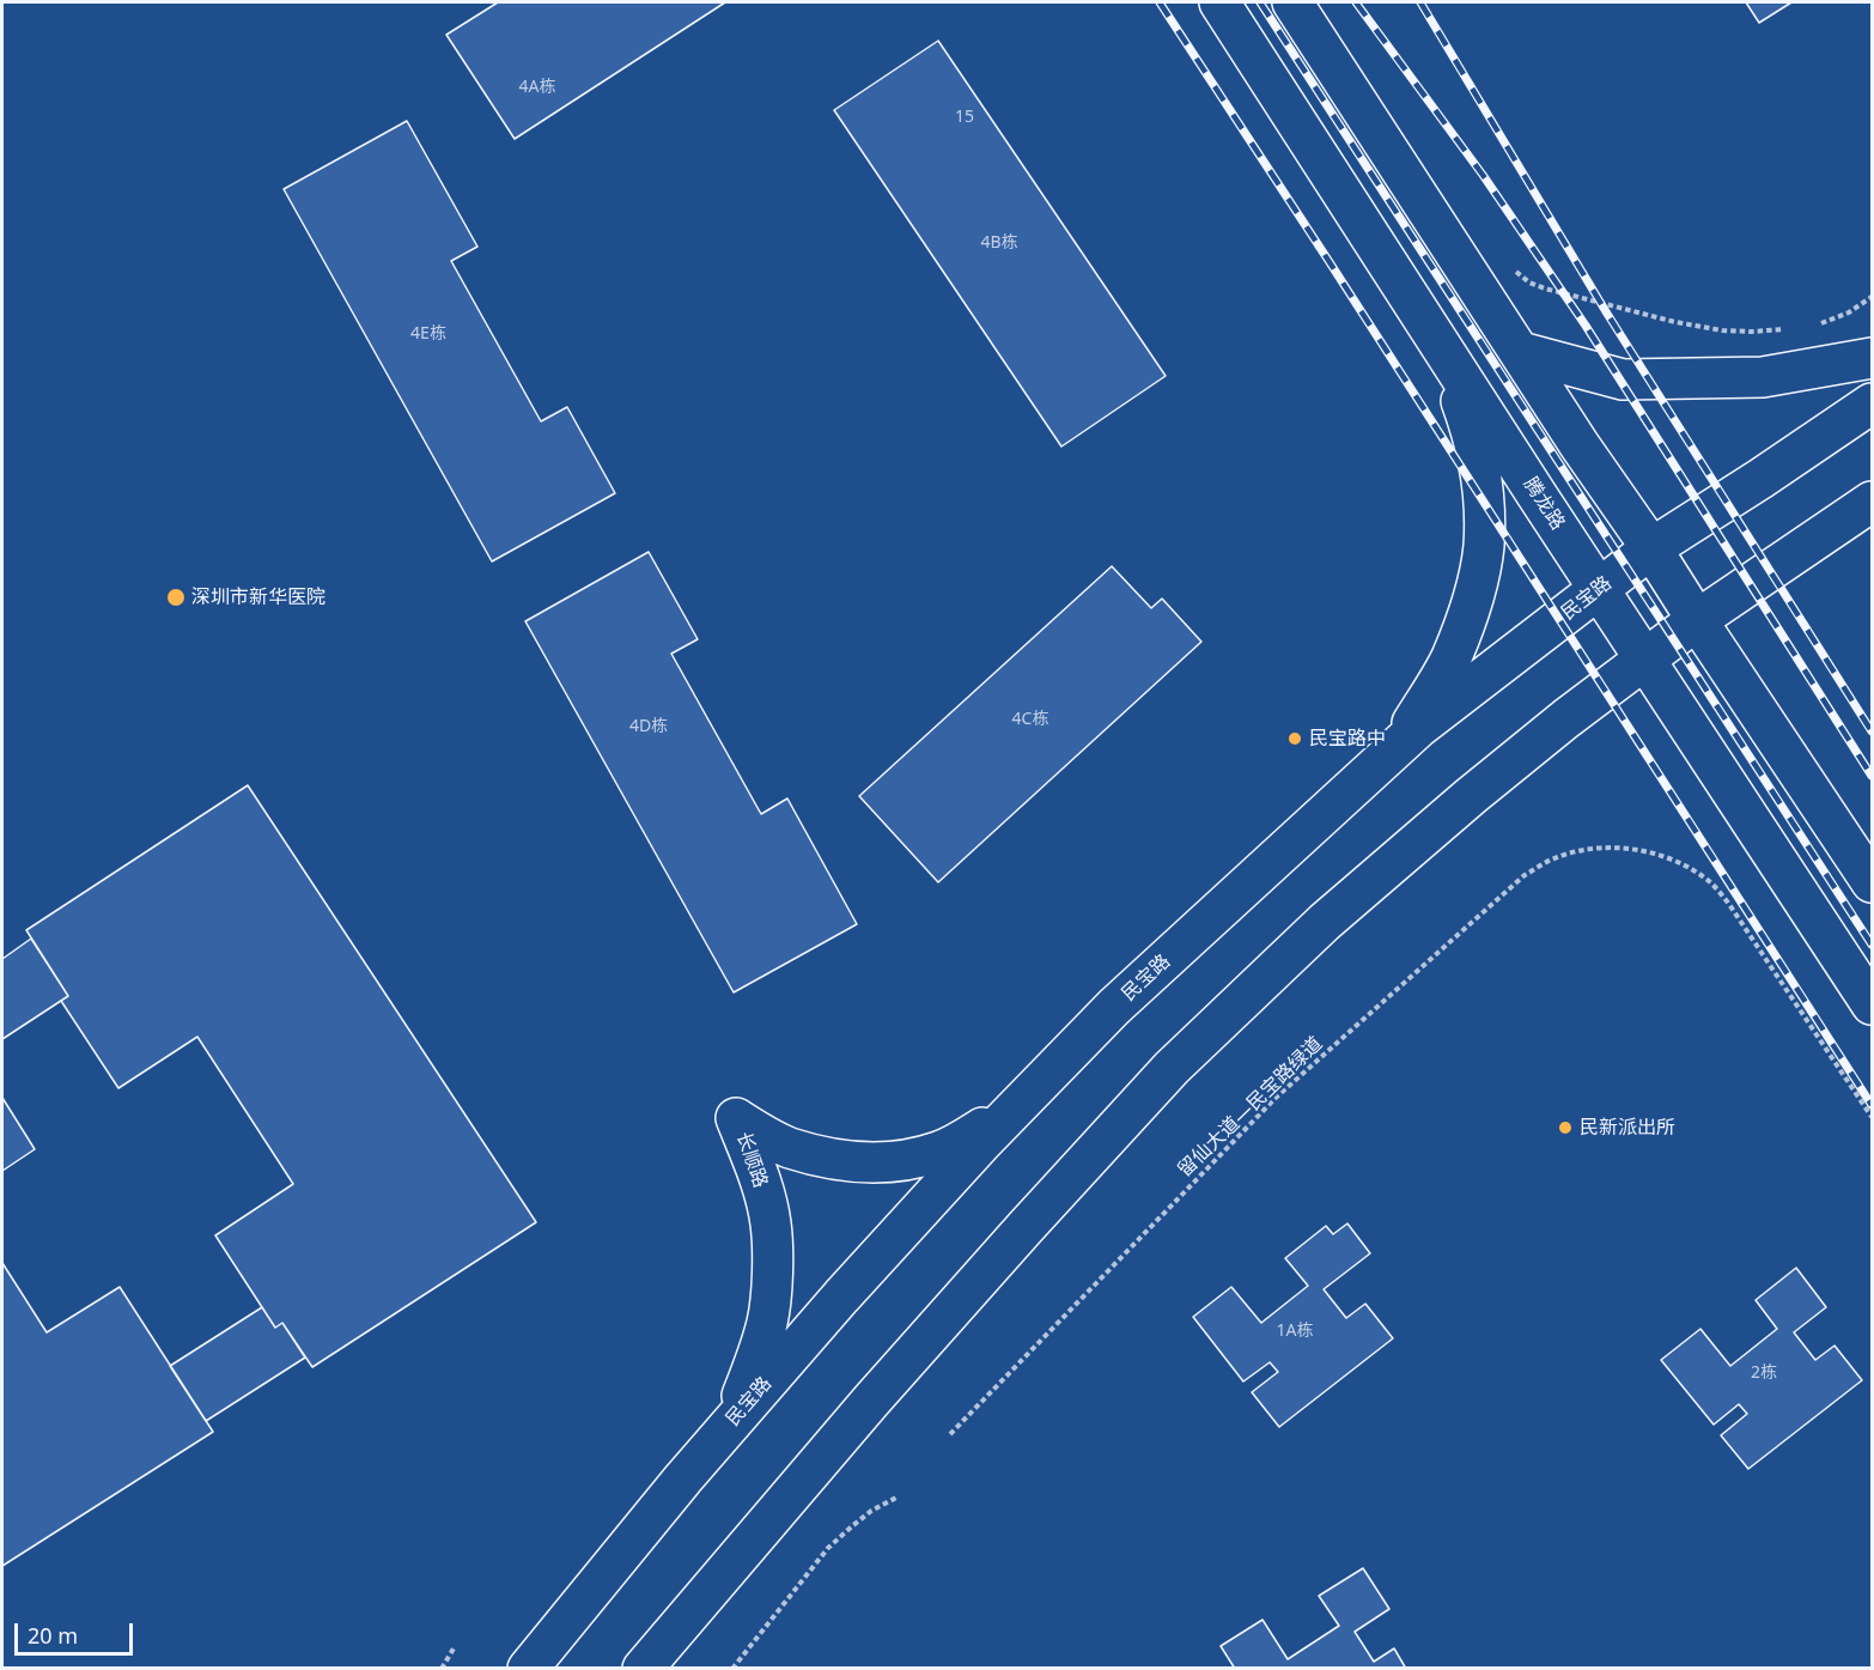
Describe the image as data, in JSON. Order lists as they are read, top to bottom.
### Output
{
  "streets": {
    "main road": ["腾龙路", "民宝路", "长顺路"],
    "path": ["留仙大道—民宝路绿道"]
  },
  "crossings": [
    ["腾龙路", "民宝路"],
    ["民宝路", "长顺路"]
  ],
  "places": ["深圳市新华医院", "民宝路中", "民新派出所"],
  "house_numbers": [
    "4A栋",
    "15",
    "4B栋",
    "4E栋",
    "4C栋",
    "4D栋",
    "1A栋",
    "2栋"
  ],
  "scale_bar": "20 m"
}
